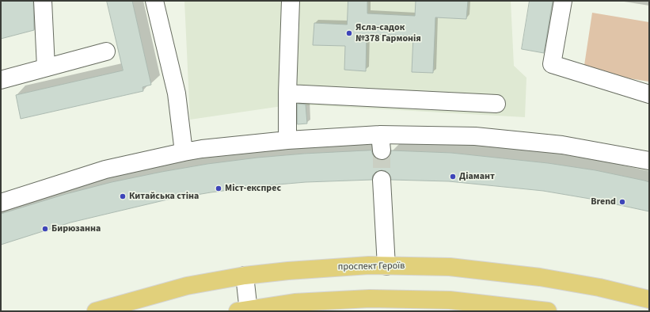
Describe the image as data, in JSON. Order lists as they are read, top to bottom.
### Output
{
  "streets": {
    "main road": ["проспект Героїв"]
  },
  "places": [
    "Ясла-садок №378 Гармонія",
    "Діамант",
    "Міст-експрес",
    "Китайська стіна",
    "Brend",
    "Бирюзанна"
  ]
}
